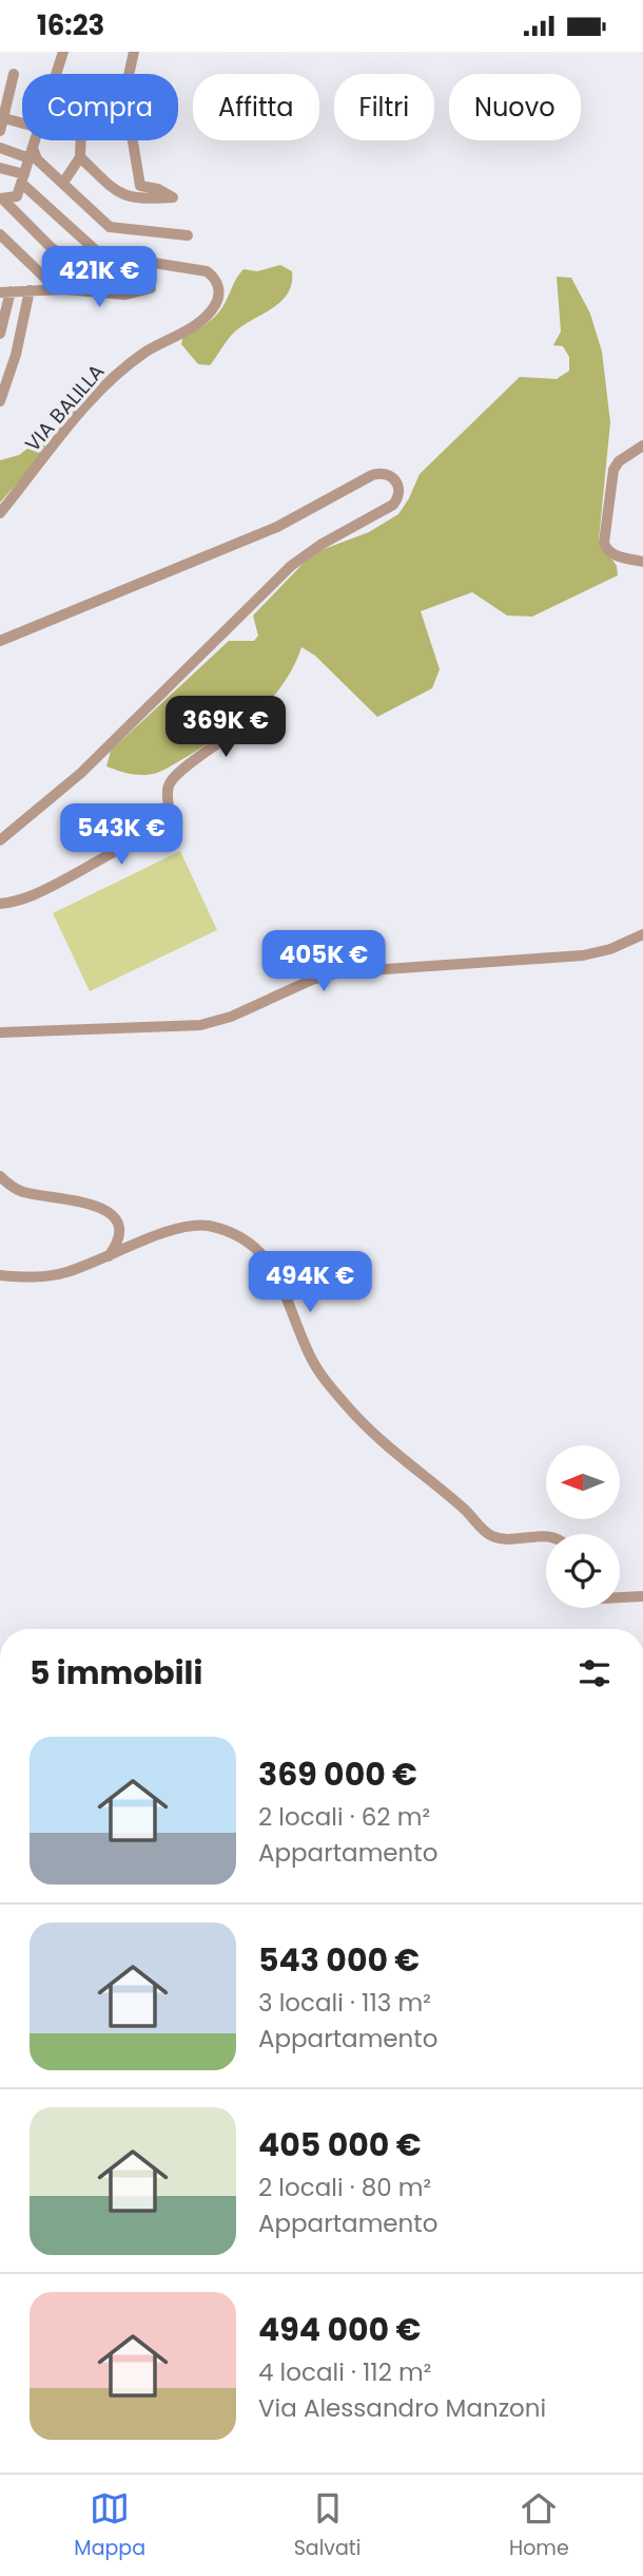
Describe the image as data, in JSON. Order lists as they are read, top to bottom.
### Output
{
  "streets": {
    "street": ["VIA BALILLA"]
  },
  "north": "left",
  "page": {
    "status": "16:23",
    "chip": [
      "Compra",
      "Affitta",
      "Filtri",
      "Nuovo"
    ],
    "price": [
      "421K €",
      "369K €",
      "543K €",
      "405K €",
      "494K €"
    ],
    "heading": "5 immobili",
    "list": [
      {
        "name": "369 000 €",
        "note": "2 locali · 62 m² · Appartamento"
      },
      {
        "name": "543 000 €",
        "note": "3 locali · 113 m² · Appartamento"
      },
      {
        "name": "405 000 €",
        "note": "2 locali · 80 m² · Appartamento"
      },
      {
        "name": "494 000 €",
        "note": "4 locali · 112 m² · Via Alessandro Manzoni"
      }
    ],
    "tabs": ["Mappa", "Salvati", "Home"]
  }
}
